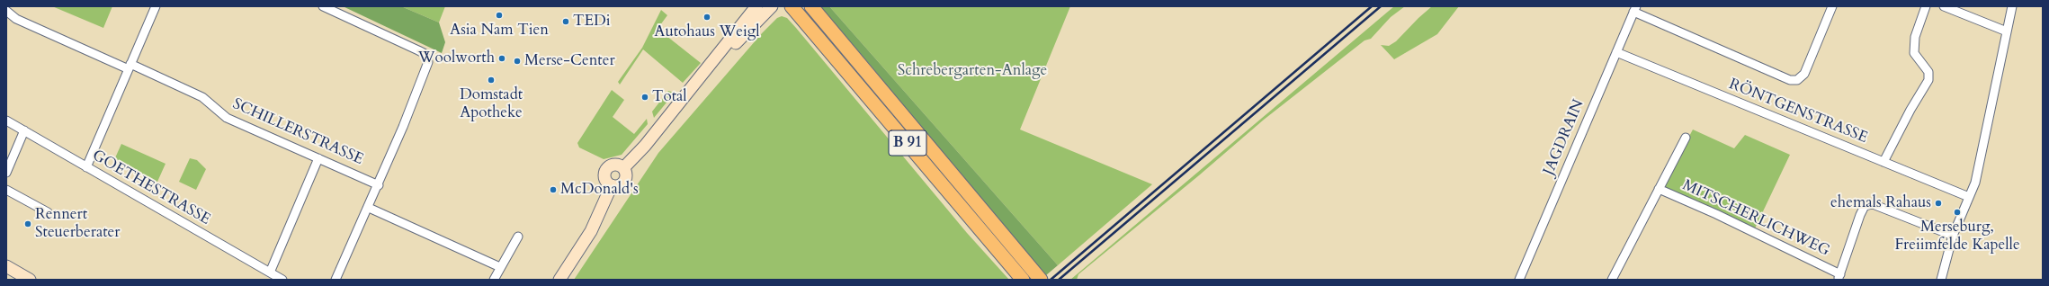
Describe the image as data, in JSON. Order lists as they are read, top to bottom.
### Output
{
  "streets": {
    "main road": ["B 91"],
    "street": [
      "RÖNTGENSTRASSE",
      "SCHILLERSTRASSE",
      "JAGDRAIN",
      "GOETHESTRASSE",
      "MITSCHERLICHWEG"
    ]
  },
  "crossings": [
    ["RÖNTGENSTRASSE", "JAGDRAIN"]
  ],
  "parks": ["Schrebergarten-Anlage"],
  "places": [
    "Asia Nam Tien",
    "Autohaus Weigl",
    "TEDi",
    "Woolworth",
    "Merse-Center",
    "Domstadt Apotheke",
    "Total",
    "McDonald's",
    "ehemals Rahaus",
    "Merseburg, Freiimfelde Kapelle",
    "Rennert Steuerberater"
  ]
}
